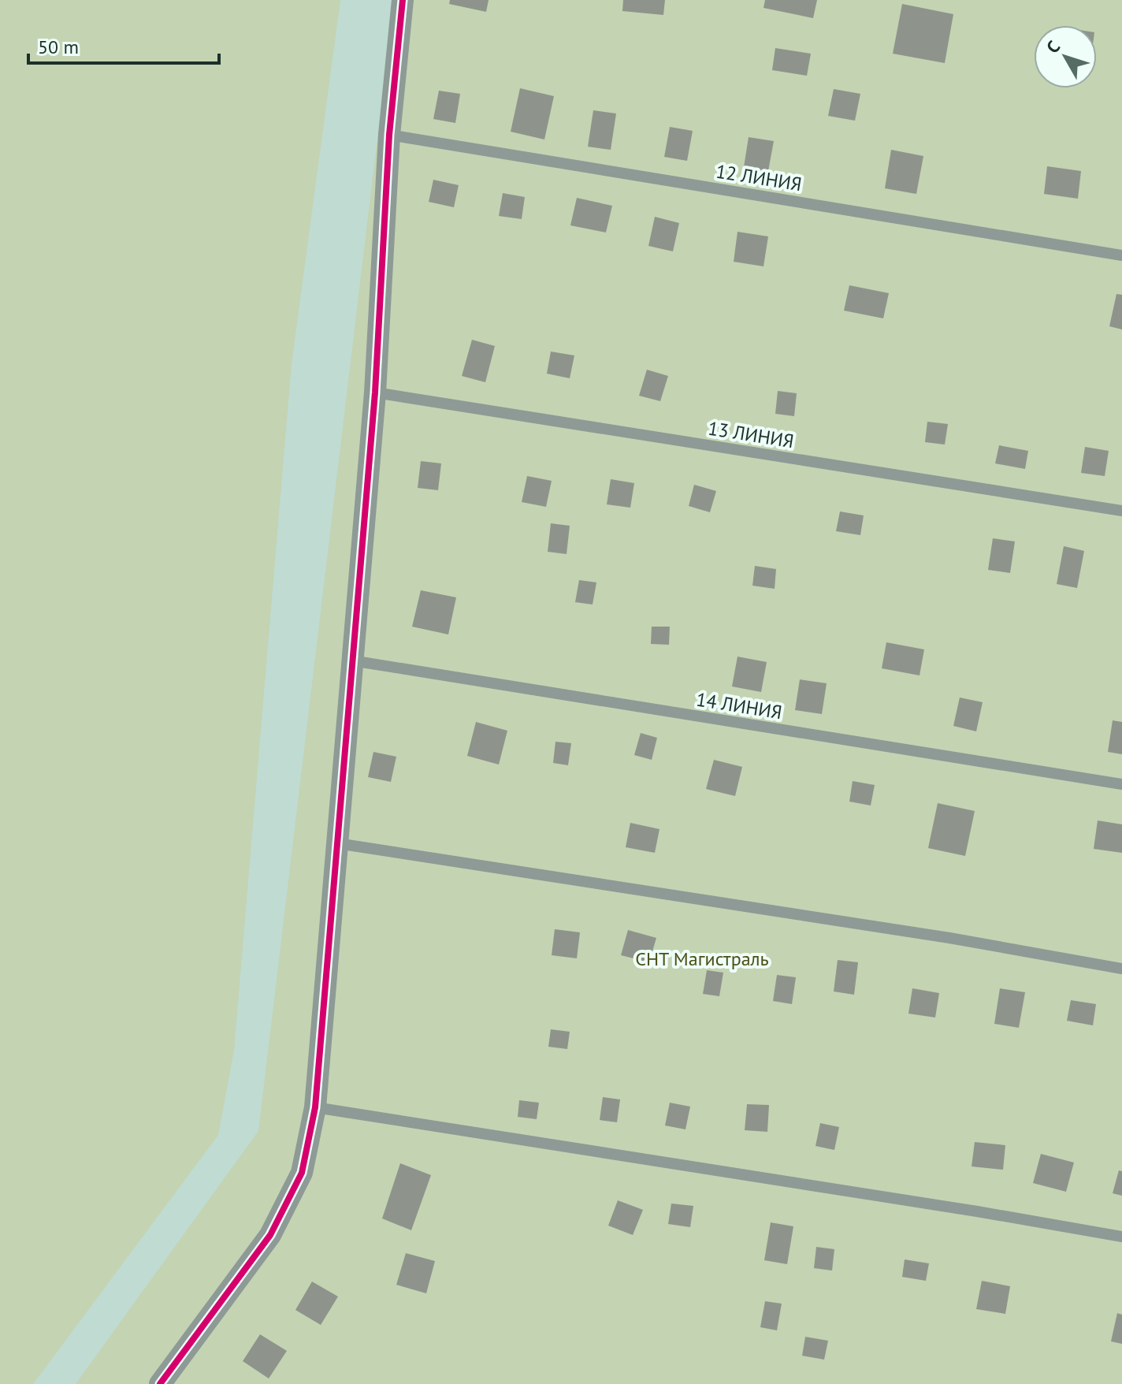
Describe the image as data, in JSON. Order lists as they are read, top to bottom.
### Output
{
  "streets": {
    "lane": ["12 ЛИНИЯ", "13 ЛИНИЯ", "14 ЛИНИЯ"]
  },
  "parks": ["СНТ Магистраль"],
  "scale_bar": "50 m",
  "north": "top left"
}
